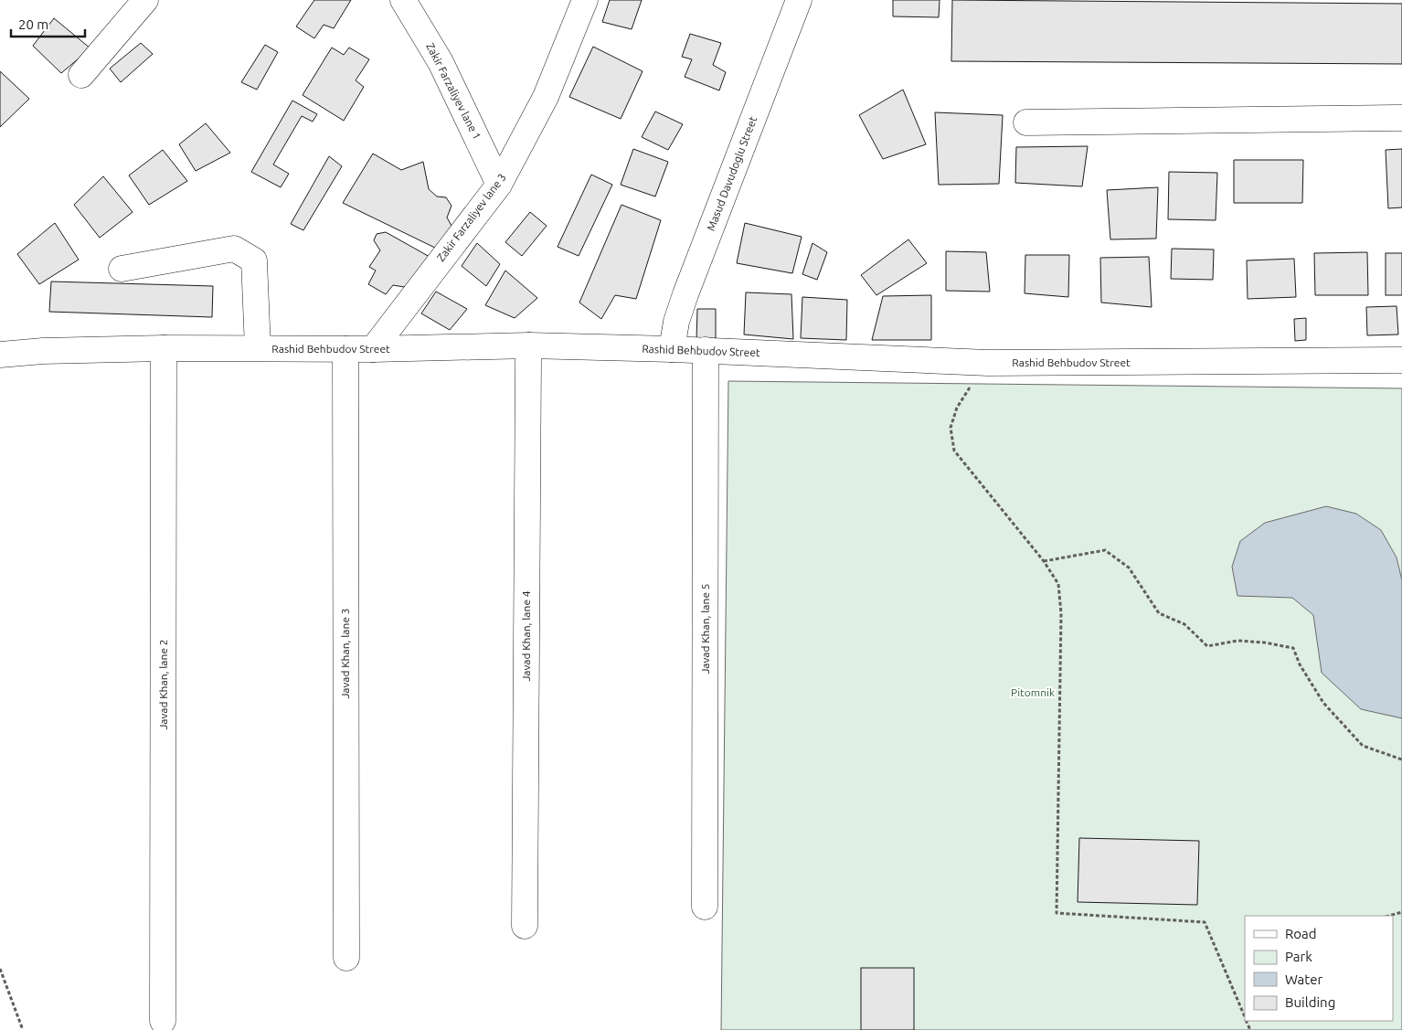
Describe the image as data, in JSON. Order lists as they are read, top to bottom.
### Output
{
  "streets": {
    "street": [
      "Zakir Farzaliyev lane 1",
      "Masud Davudoglu Street",
      "Zakir Farzaliyev lane 3",
      "Rashid Behbudov Street",
      "Javad Khan, lane 5",
      "Javad Khan, lane 4",
      "Javad Khan, lane 3",
      "Javad Khan, lane 2"
    ]
  },
  "crossings": [
    ["Zakir Farzaliyev lane 1", "Zakir Farzaliyev lane 3"],
    ["Masud Davudoglu Street", "Rashid Behbudov Street"],
    ["Zakir Farzaliyev lane 3", "Rashid Behbudov Street"],
    ["Rashid Behbudov Street", "Javad Khan, lane 5"],
    ["Rashid Behbudov Street", "Javad Khan, lane 4"],
    ["Rashid Behbudov Street", "Javad Khan, lane 3"],
    ["Rashid Behbudov Street", "Javad Khan, lane 2"]
  ],
  "parks": ["Pitomnik"],
  "legend": [
    "Road",
    "Park",
    "Water",
    "Building"
  ],
  "scale_bar": "20 m"
}
